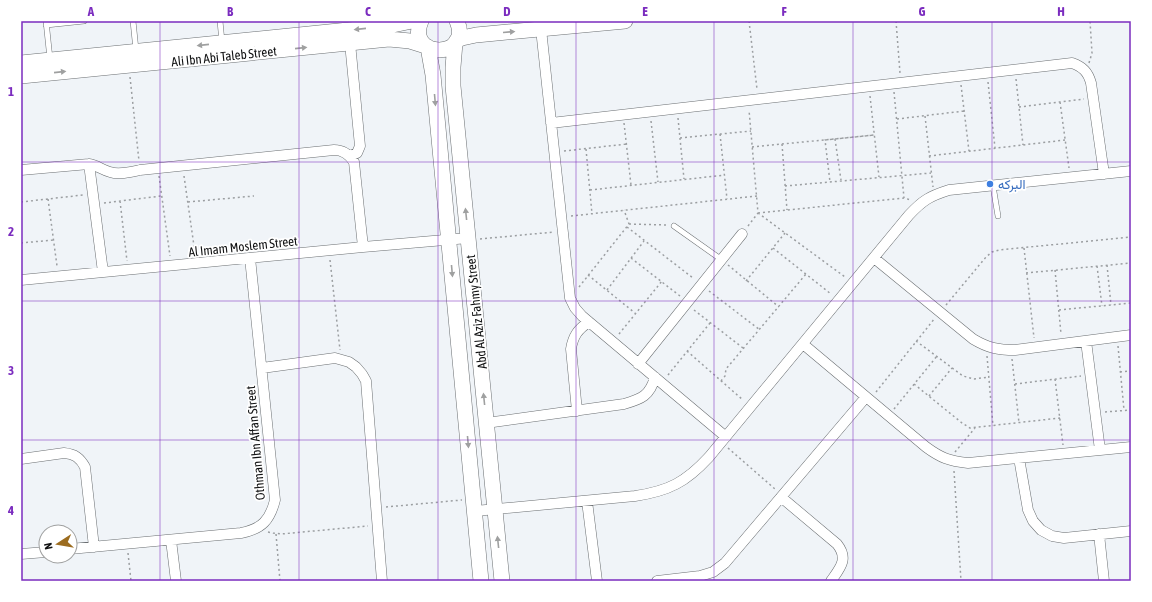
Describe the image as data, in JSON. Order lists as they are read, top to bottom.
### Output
{
  "streets": {
    "street": [
      "Ali Ibn Abi Taleb Street",
      "Al Imam Moslem Street",
      "Abd Al Aziz Fahmy Street",
      "Othman Ibn Affan Street"
    ]
  },
  "crossings": [
    ["Ali Ibn Abi Taleb Street", "Abd Al Aziz Fahmy Street"],
    ["Al Imam Moslem Street", "Abd Al Aziz Fahmy Street"],
    ["Al Imam Moslem Street", "Othman Ibn Affan Street"]
  ],
  "places": ["البركه"],
  "north": "left",
  "grid": {
    "columns": [
      "A",
      "B",
      "C",
      "D",
      "E",
      "F",
      "G",
      "H"
    ],
    "rows": [
      "1",
      "2",
      "3",
      "4"
    ]
  }
}
